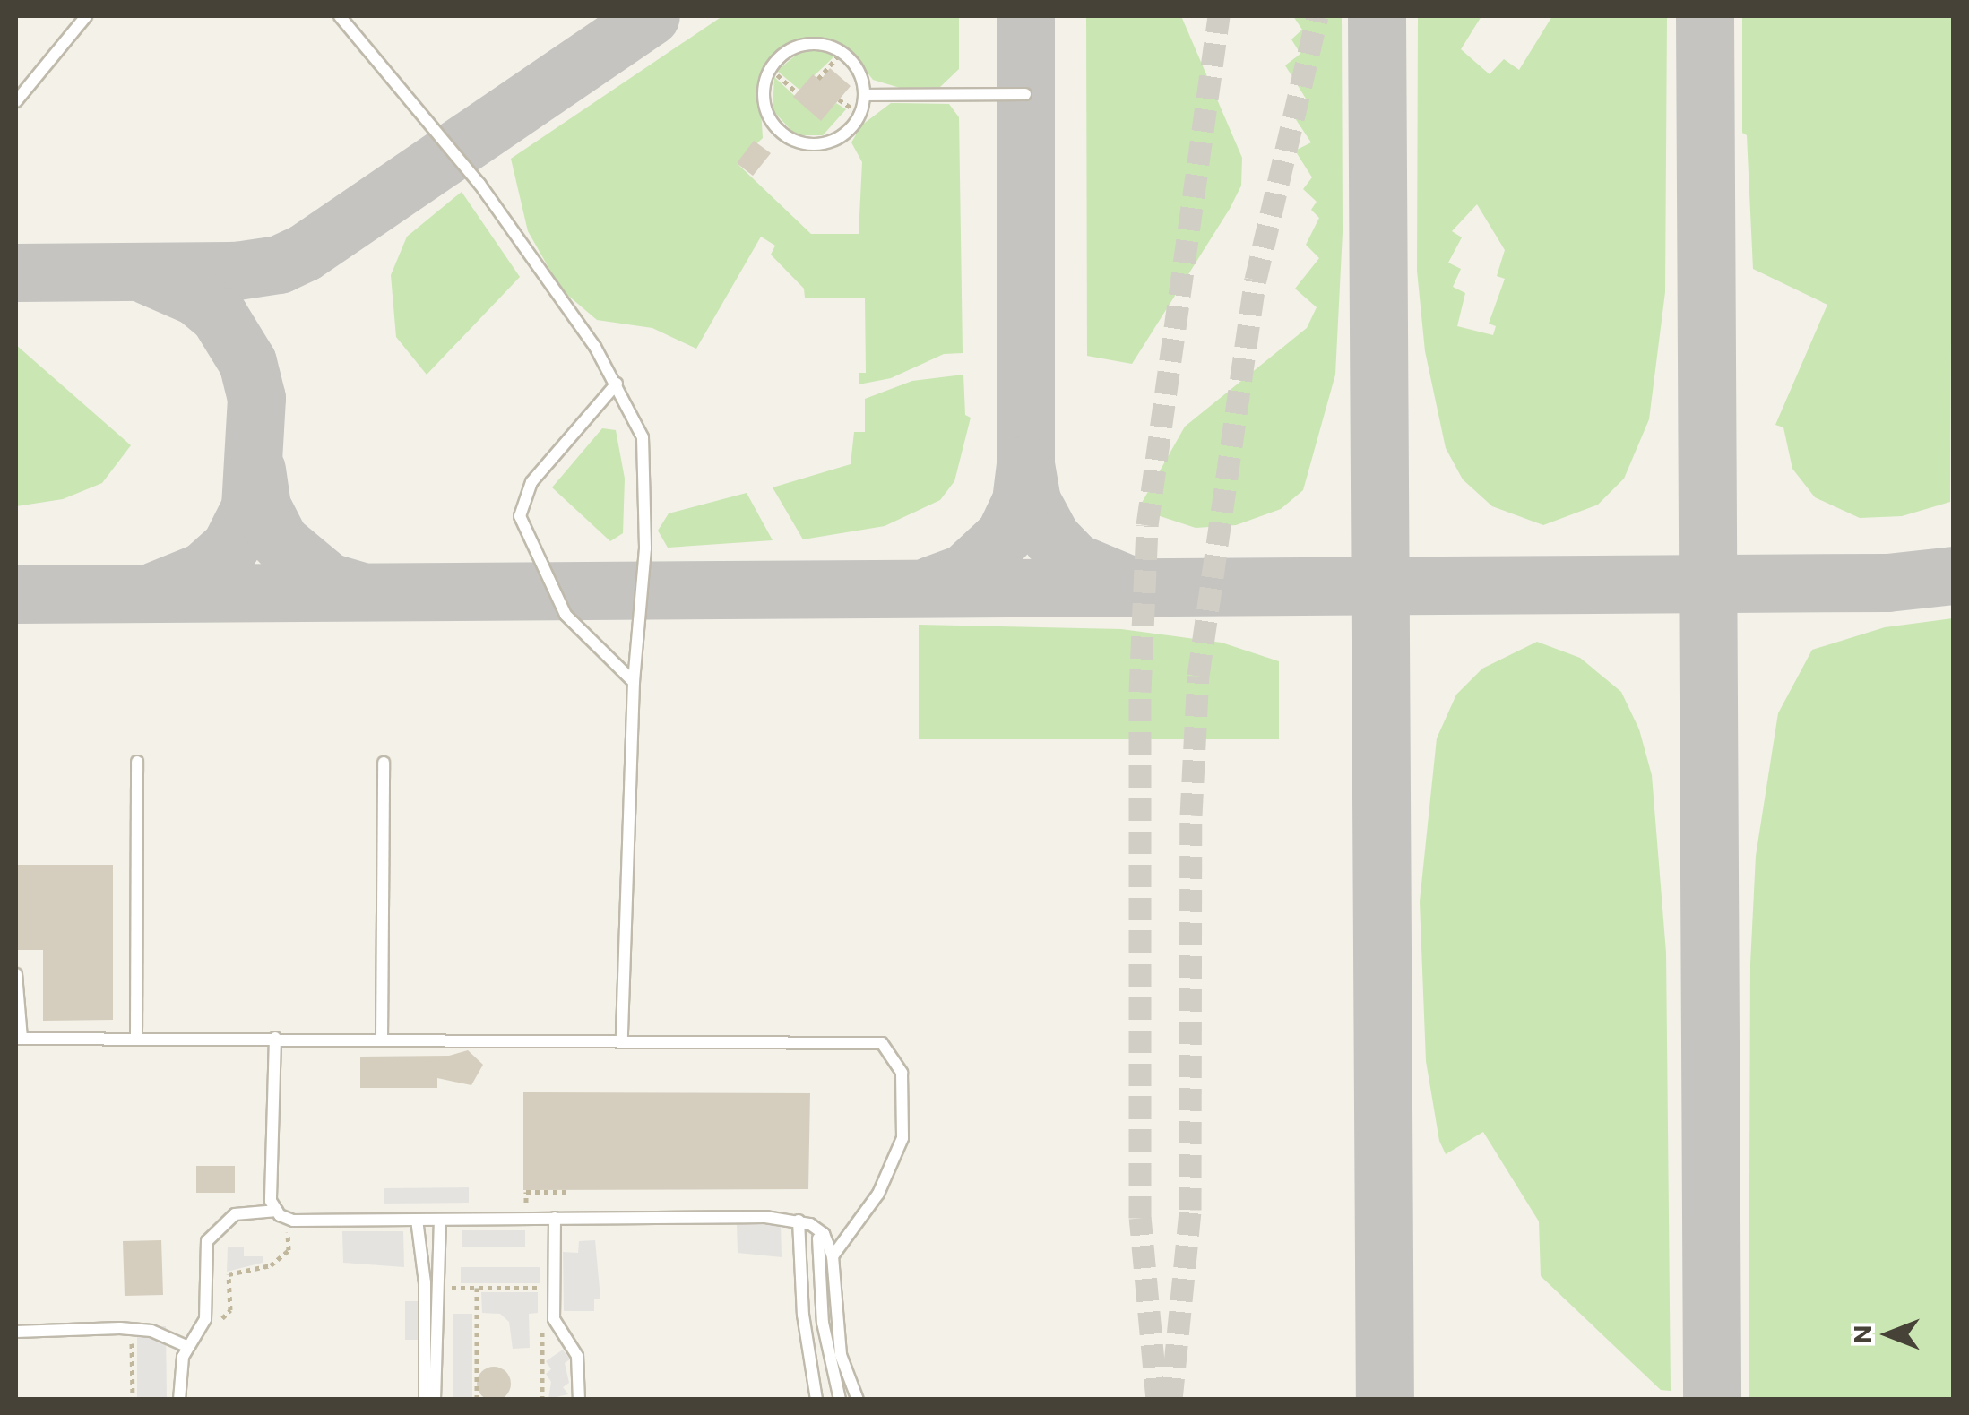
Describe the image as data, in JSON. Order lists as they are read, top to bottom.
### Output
{
  "north": "left"
}
